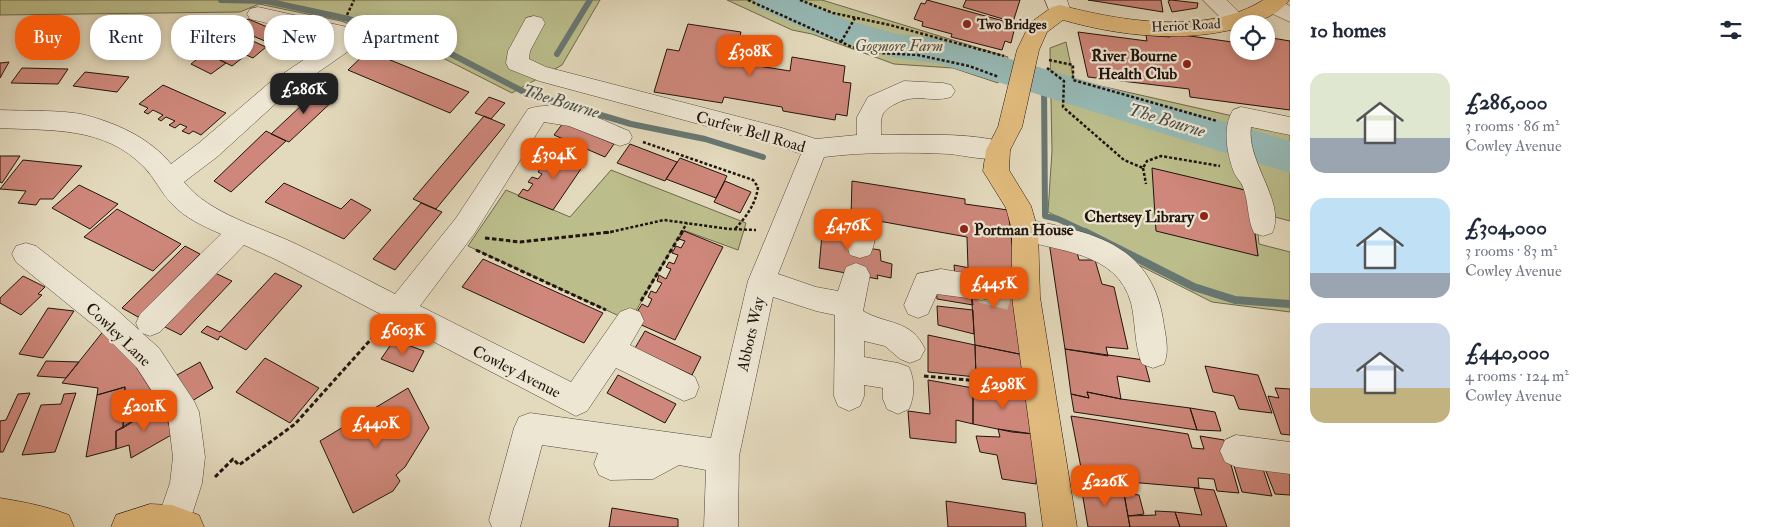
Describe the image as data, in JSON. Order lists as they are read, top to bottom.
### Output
{
  "streets": {
    "main road": ["Heriot Road"],
    "street": [
      "Curfew Bell Road",
      "Cowley Lane",
      "Abbots Way",
      "Cowley Avenue"
    ]
  },
  "crossings": [
    ["Curfew Bell Road", "Abbots Way"]
  ],
  "water": ["The Bourne"],
  "parks": ["Gogmore Farm"],
  "places": [
    "Two Bridges",
    "River Bourne Health Club",
    "Chertsey Library",
    "Portman House"
  ],
  "page": {
    "heading": "10 homes",
    "chip": [
      "Buy",
      "Rent",
      "Filters",
      "New",
      "Apartment"
    ],
    "price": [
      "£308K",
      "£286K",
      "£304K",
      "£476K",
      "£445K",
      "£603K",
      "£298K",
      "£201K",
      "£440K",
      "£226K"
    ],
    "list": [
      {
        "name": "£286,000",
        "note": "3 rooms · 86 m² · Cowley Avenue"
      },
      {
        "name": "£304,000",
        "note": "3 rooms · 83 m² · Cowley Avenue"
      },
      {
        "name": "£440,000",
        "note": "4 rooms · 124 m² · Cowley Avenue"
      }
    ]
  }
}
